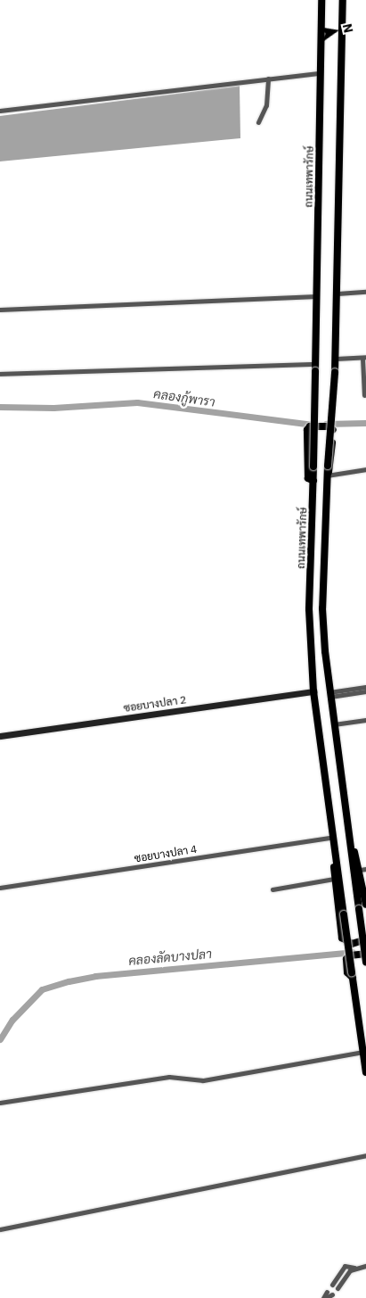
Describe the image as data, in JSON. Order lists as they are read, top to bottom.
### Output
{
  "streets": {
    "main road": ["ถนนเทพารักษ์"],
    "street": ["ซอยบางปลา 2", "ซอยบางปลา 4"]
  },
  "crossings": [
    ["ถนนเทพารักษ์", "ซอยบางปลา 2"],
    ["ถนนเทพารักษ์", "ซอยบางปลา 4"]
  ],
  "water": ["คลองกู้พารา", "คลองลัดบางปลา"],
  "north": "right"
}
